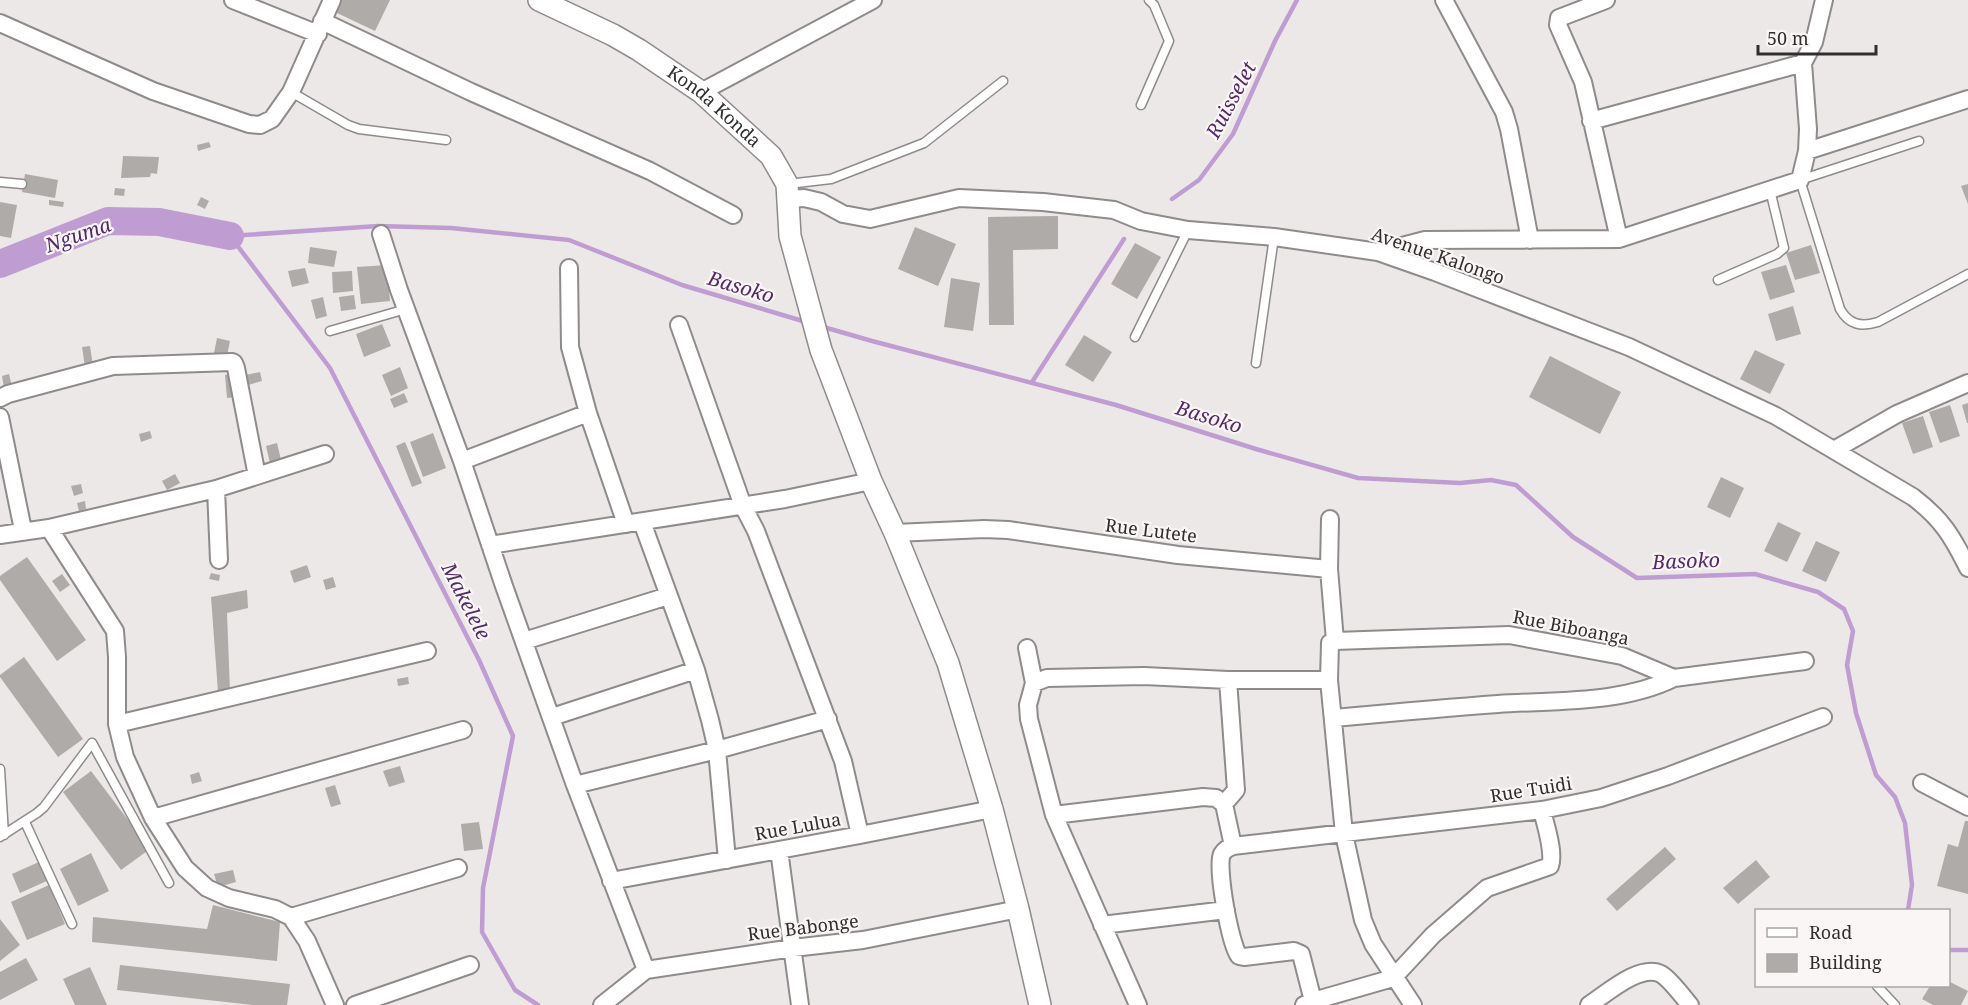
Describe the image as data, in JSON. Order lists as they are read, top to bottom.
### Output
{
  "streets": {
    "street": [
      "Konda Konda",
      "Avenue Kalongo",
      "Rue Lutete",
      "Rue Biboanga",
      "Rue Tuidi",
      "Rue Lulua",
      "Rue Babonge"
    ]
  },
  "crossings": [
    ["Konda Konda", "Avenue Kalongo"],
    ["Konda Konda", "Rue Lutete"],
    ["Konda Konda", "Rue Lulua"],
    ["Konda Konda", "Rue Babonge"]
  ],
  "water": [
    "Ruisselet",
    "Nguma",
    "Basoko",
    "Makelele"
  ],
  "legend": ["Road", "Building"],
  "scale_bar": "50 m"
}
